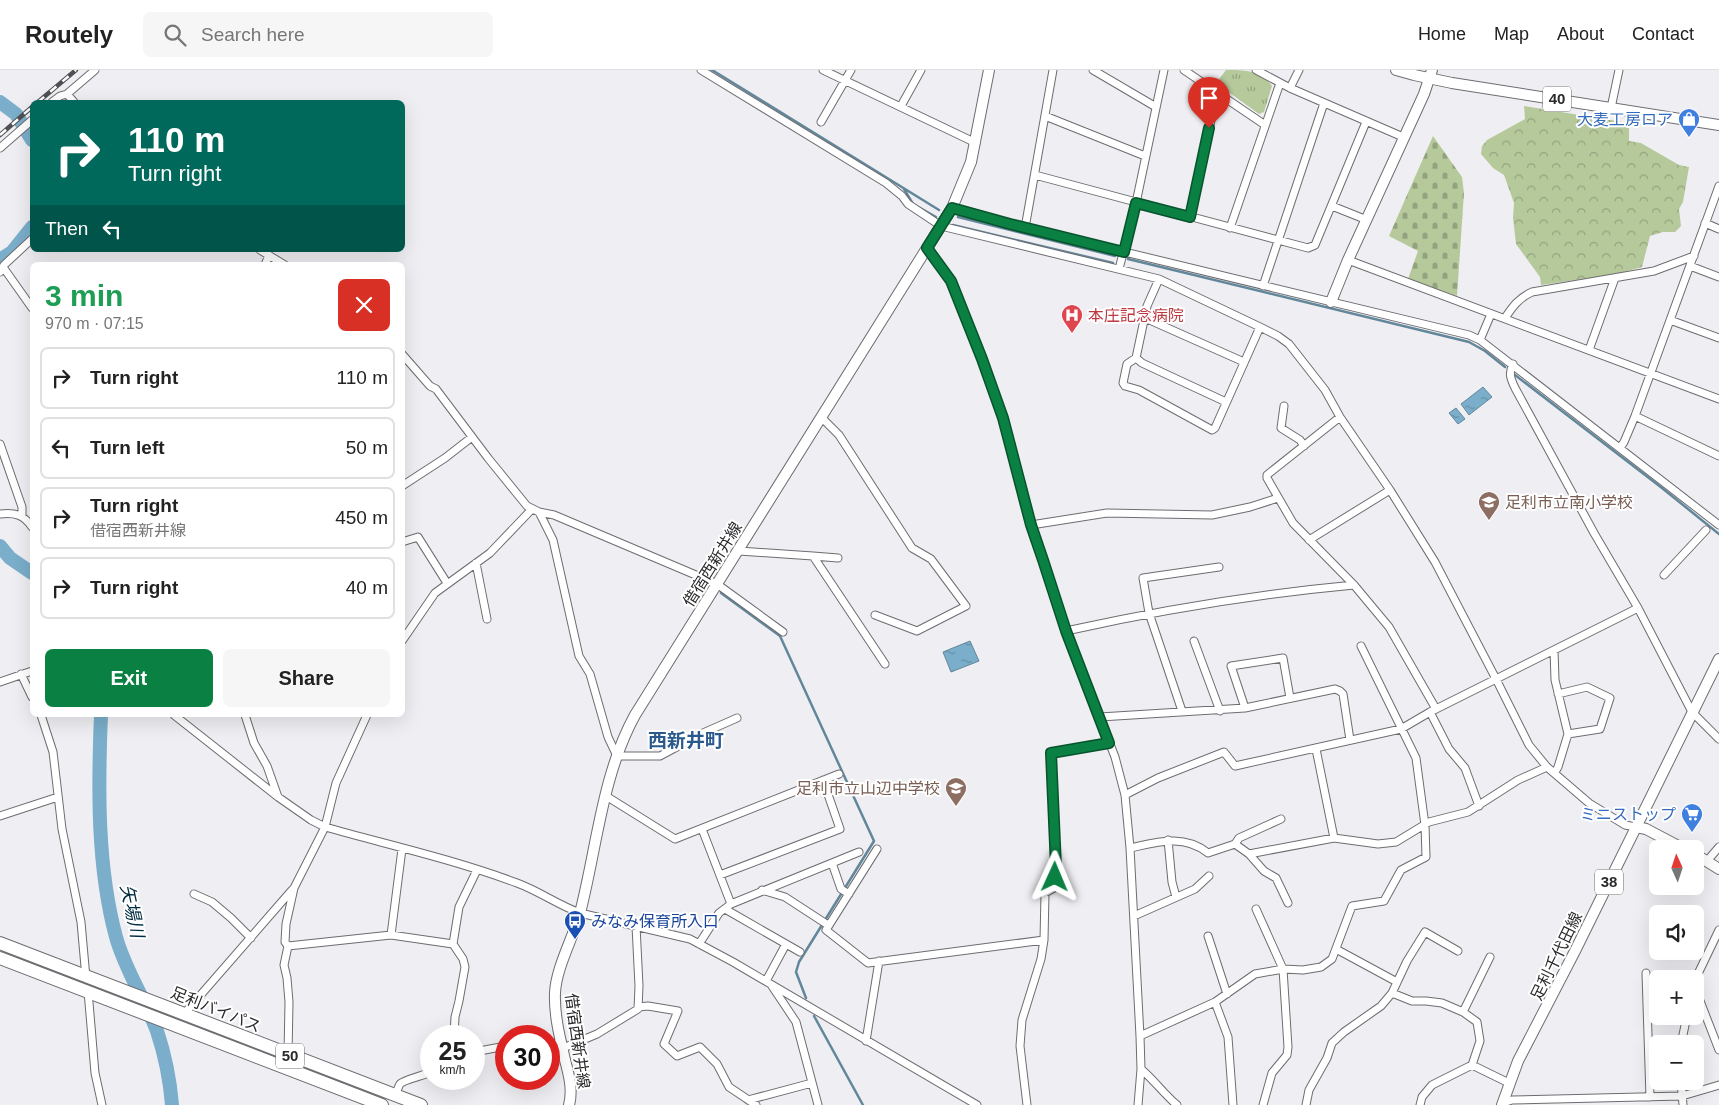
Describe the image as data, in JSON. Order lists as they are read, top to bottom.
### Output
{
  "streets": {
    "highway": ["足利バイパス", "50"],
    "main road": [
      "40",
      "借宿西新井線",
      "38",
      "足利千代田線"
    ]
  },
  "districts": ["西新井町"],
  "water": ["矢場川"],
  "places": {
    "shop": ["大麦工房ロア"],
    "hospital": ["本庄記念病院"],
    "school or university": ["足利市立南小学校", "足利市立山辺中学校"],
    "supermarket": ["ミニストップ"],
    "bus stop": ["みなみ保育所入口"]
  },
  "north": "top",
  "page": {
    "header": "Routely",
    "search": "Search here",
    "nav": [
      "Home",
      "Map",
      "About",
      "Contact"
    ],
    "turn": ["110 m", "Turn right"],
    "then": "Then",
    "heading": ["3 min", "970 m · 07:15"],
    "list": [
      {
        "name": "Turn right",
        "value": "110 m"
      },
      {
        "name": "Turn left",
        "value": "50 m"
      },
      {
        "name": "Turn right",
        "note": "借宿西新井線",
        "value": "450 m"
      },
      {
        "name": "Turn right",
        "value": "40 m"
      }
    ],
    "buttons": ["Exit", "Share"],
    "map_buttons": ["+", "−"],
    "speed": "25 km/h",
    "limit": "30"
  }
}
